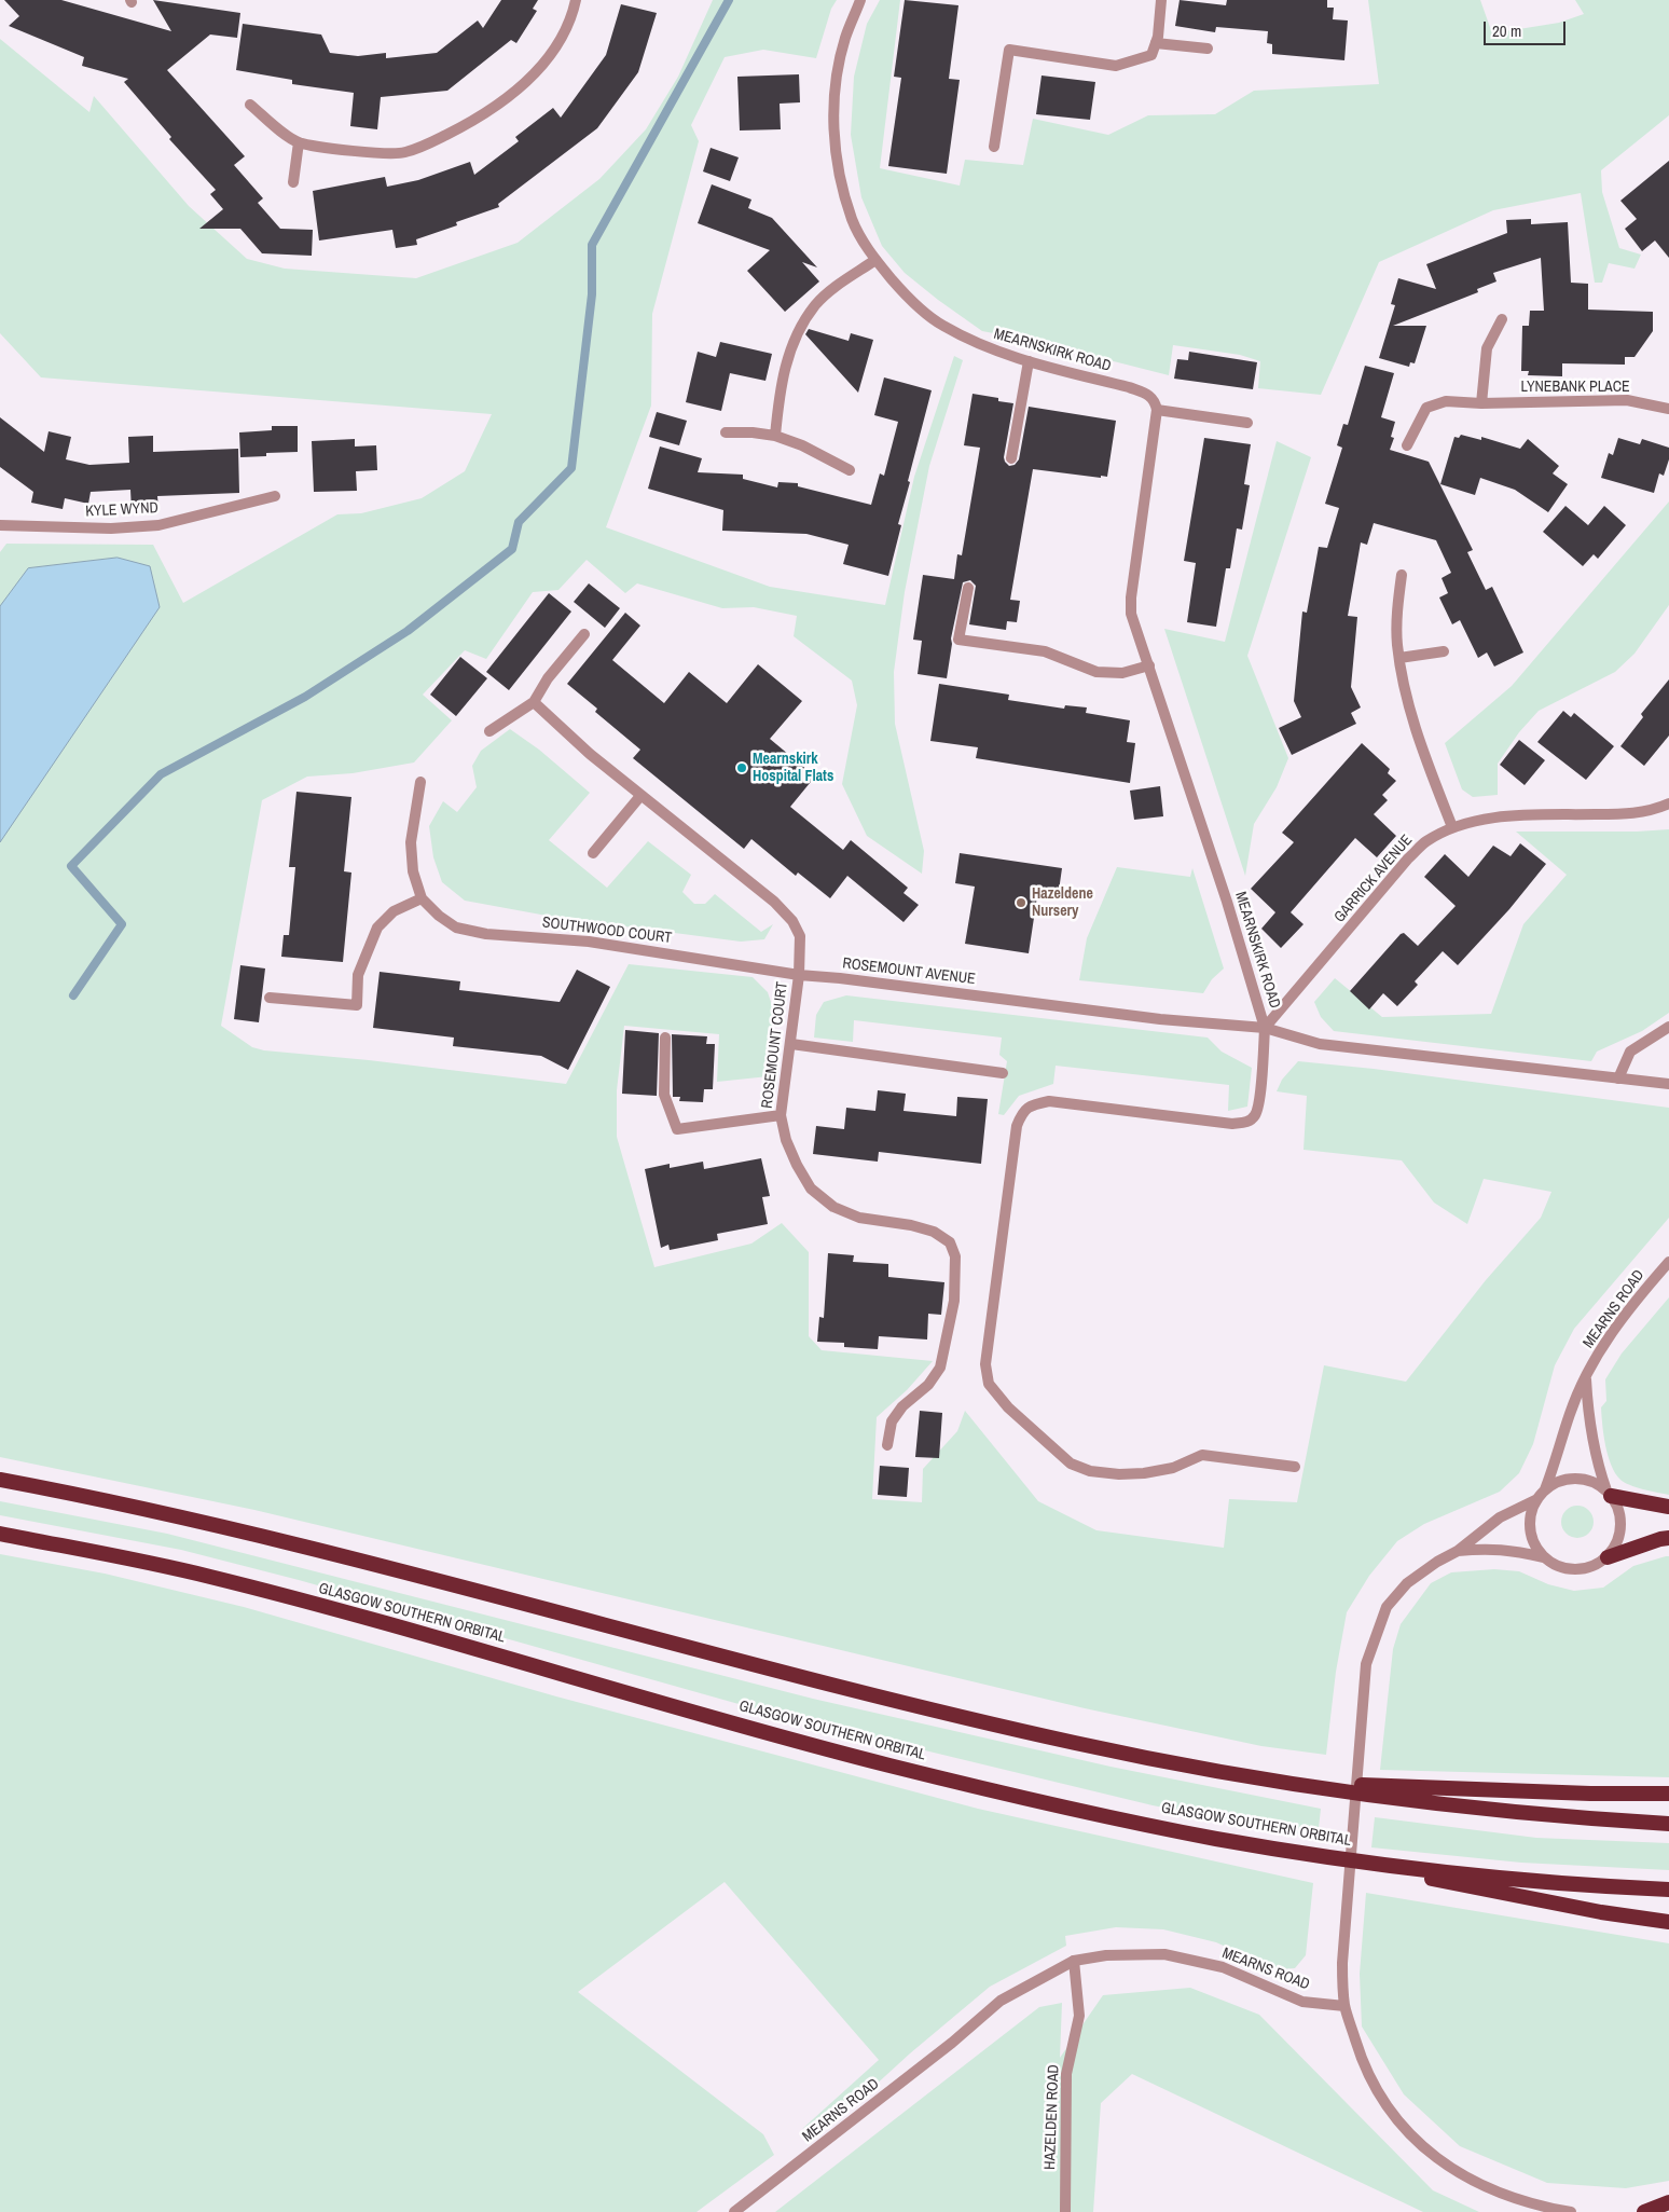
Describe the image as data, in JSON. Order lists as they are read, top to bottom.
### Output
{
  "streets": {
    "highway": ["GLASGOW SOUTHERN ORBITAL"],
    "street": [
      "MEARNSKIRK ROAD",
      "LYNEBANK PLACE",
      "KYLE WYND",
      "GARRICK AVENUE",
      "SOUTHWOOD COURT",
      "ROSEMOUNT AVENUE",
      "ROSEMOUNT COURT",
      "MEARNS ROAD",
      "HAZELDEN ROAD"
    ]
  },
  "crossings": [
    ["MEARNSKIRK ROAD", "GARRICK AVENUE"],
    ["MEARNSKIRK ROAD", "ROSEMOUNT AVENUE"],
    ["GARRICK AVENUE", "ROSEMOUNT AVENUE"],
    ["SOUTHWOOD COURT", "ROSEMOUNT AVENUE"],
    ["SOUTHWOOD COURT", "ROSEMOUNT COURT"],
    ["ROSEMOUNT AVENUE", "ROSEMOUNT COURT"],
    ["MEARNS ROAD", "HAZELDEN ROAD"]
  ],
  "places": ["Mearnskirk Hospital Flats", "Hazeldene Nursery"],
  "scale_bar": "20 m"
}
